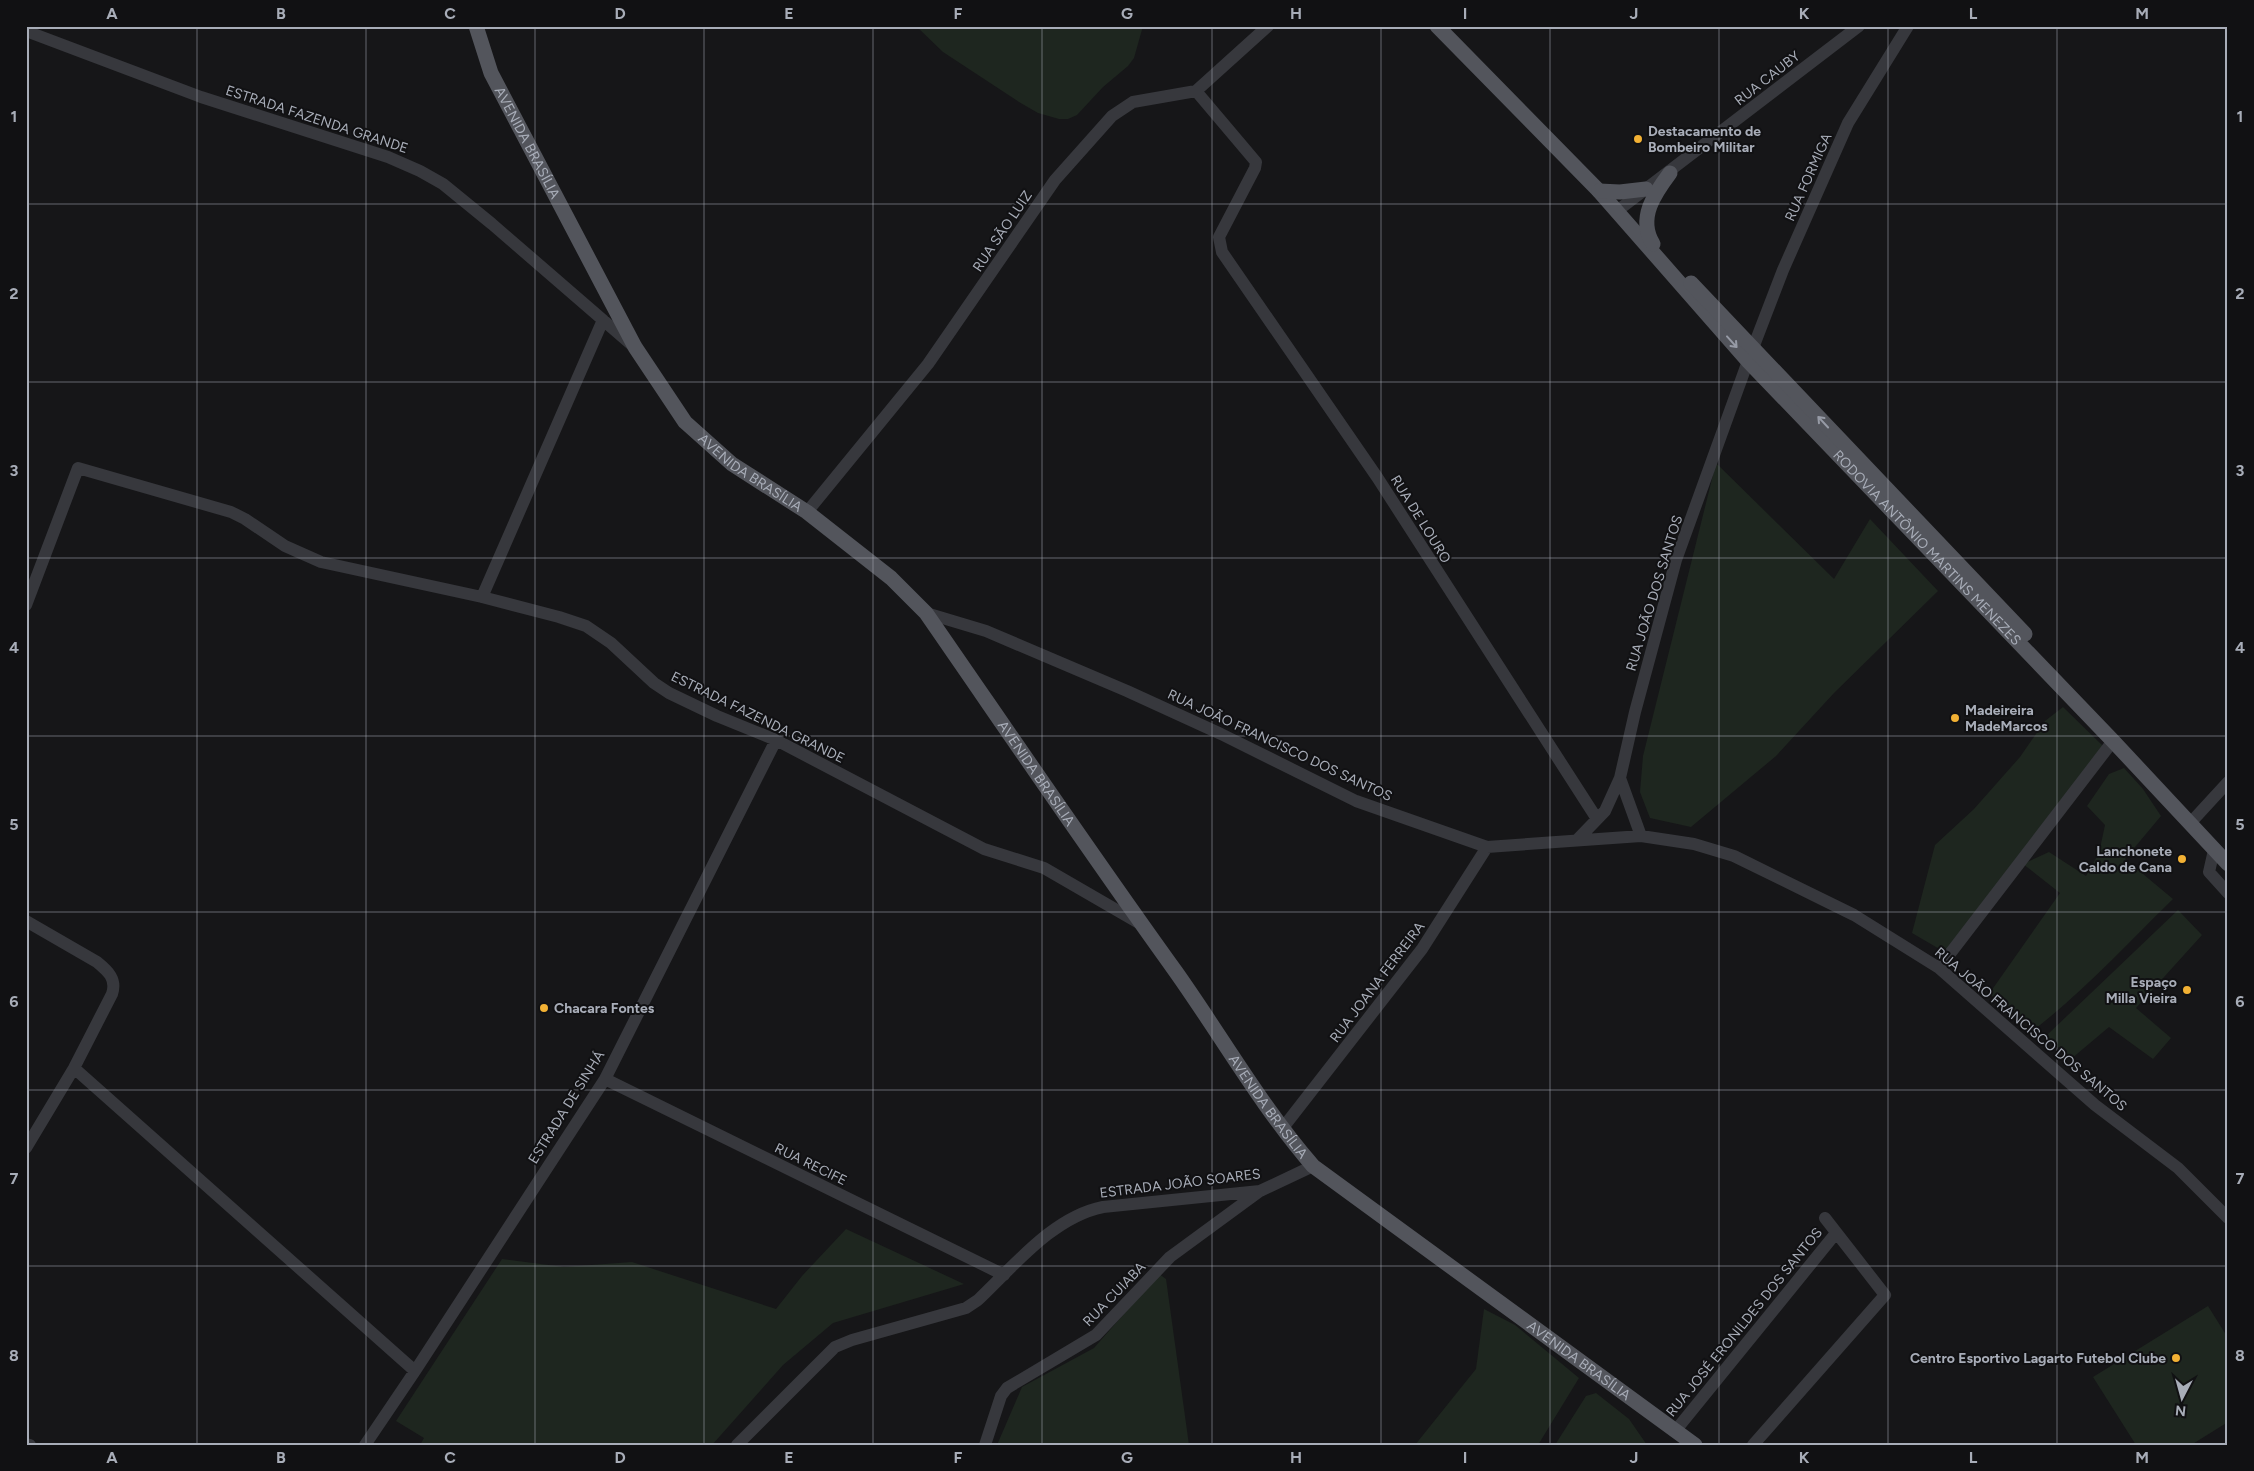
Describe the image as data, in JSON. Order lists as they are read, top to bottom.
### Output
{
  "streets": {
    "main road": ["AVENIDA BRASÍLIA", "RODOVIA ANTÔNIO MARTINS MENEZES"],
    "street": [
      "RUA CAUBY",
      "ESTRADA FAZENDA GRANDE",
      "RUA FORMIGA",
      "RUA SÃO LUIZ",
      "RUA DE LOURO",
      "RUA JOÃO DOS SANTOS",
      "RUA JOÃO FRANCISCO DOS SANTOS",
      "RUA JOANA FERREIRA",
      "ESTRADA DE SINHÁ",
      "RUA RECIFE",
      "ESTRADA JOÃO SOARES",
      "RUA CUIABA",
      "RUA JOSÉ ERONILDES DOS SANTOS"
    ]
  },
  "crossings": [
    ["RUA CAUBY", "RODOVIA ANTÔNIO MARTINS MENEZES"],
    ["ESTRADA FAZENDA GRANDE", "AVENIDA BRASÍLIA"],
    ["ESTRADA FAZENDA GRANDE", "ESTRADA DE SINHÁ"],
    ["AVENIDA BRASÍLIA", "RUA SÃO LUIZ"],
    ["AVENIDA BRASÍLIA", "RUA JOÃO FRANCISCO DOS SANTOS"],
    ["AVENIDA BRASÍLIA", "RUA JOANA FERREIRA"],
    ["AVENIDA BRASÍLIA", "ESTRADA JOÃO SOARES"],
    ["AVENIDA BRASÍLIA", "RUA JOSÉ ERONILDES DOS SANTOS"],
    ["RUA FORMIGA", "RODOVIA ANTÔNIO MARTINS MENEZES"],
    ["RUA FORMIGA", "RUA JOÃO DOS SANTOS"],
    ["RUA SÃO LUIZ", "RUA DE LOURO"],
    ["RUA DE LOURO", "RUA JOÃO DOS SANTOS"],
    ["RODOVIA ANTÔNIO MARTINS MENEZES", "RUA JOÃO DOS SANTOS"],
    ["RUA JOÃO DOS SANTOS", "RUA JOÃO FRANCISCO DOS SANTOS"],
    ["RUA JOÃO FRANCISCO DOS SANTOS", "RUA JOANA FERREIRA"],
    ["ESTRADA DE SINHÁ", "RUA RECIFE"],
    ["RUA RECIFE", "ESTRADA JOÃO SOARES"],
    ["ESTRADA JOÃO SOARES", "RUA CUIABA"]
  ],
  "places": [
    "Destacamento de Bombeiro Militar",
    "Madeireira MadeMarcos",
    "Lanchonete Caldo de Cana",
    "Espaço Milla Vieira",
    "Chacara Fontes",
    "Centro Esportivo Lagarto Futebol Clube"
  ],
  "north": "bottom",
  "grid": {
    "columns": [
      "A",
      "B",
      "C",
      "D",
      "E",
      "F",
      "G",
      "H",
      "I",
      "J",
      "K",
      "L",
      "M"
    ],
    "rows": [
      "1",
      "2",
      "3",
      "4",
      "5",
      "6",
      "7",
      "8"
    ]
  }
}
